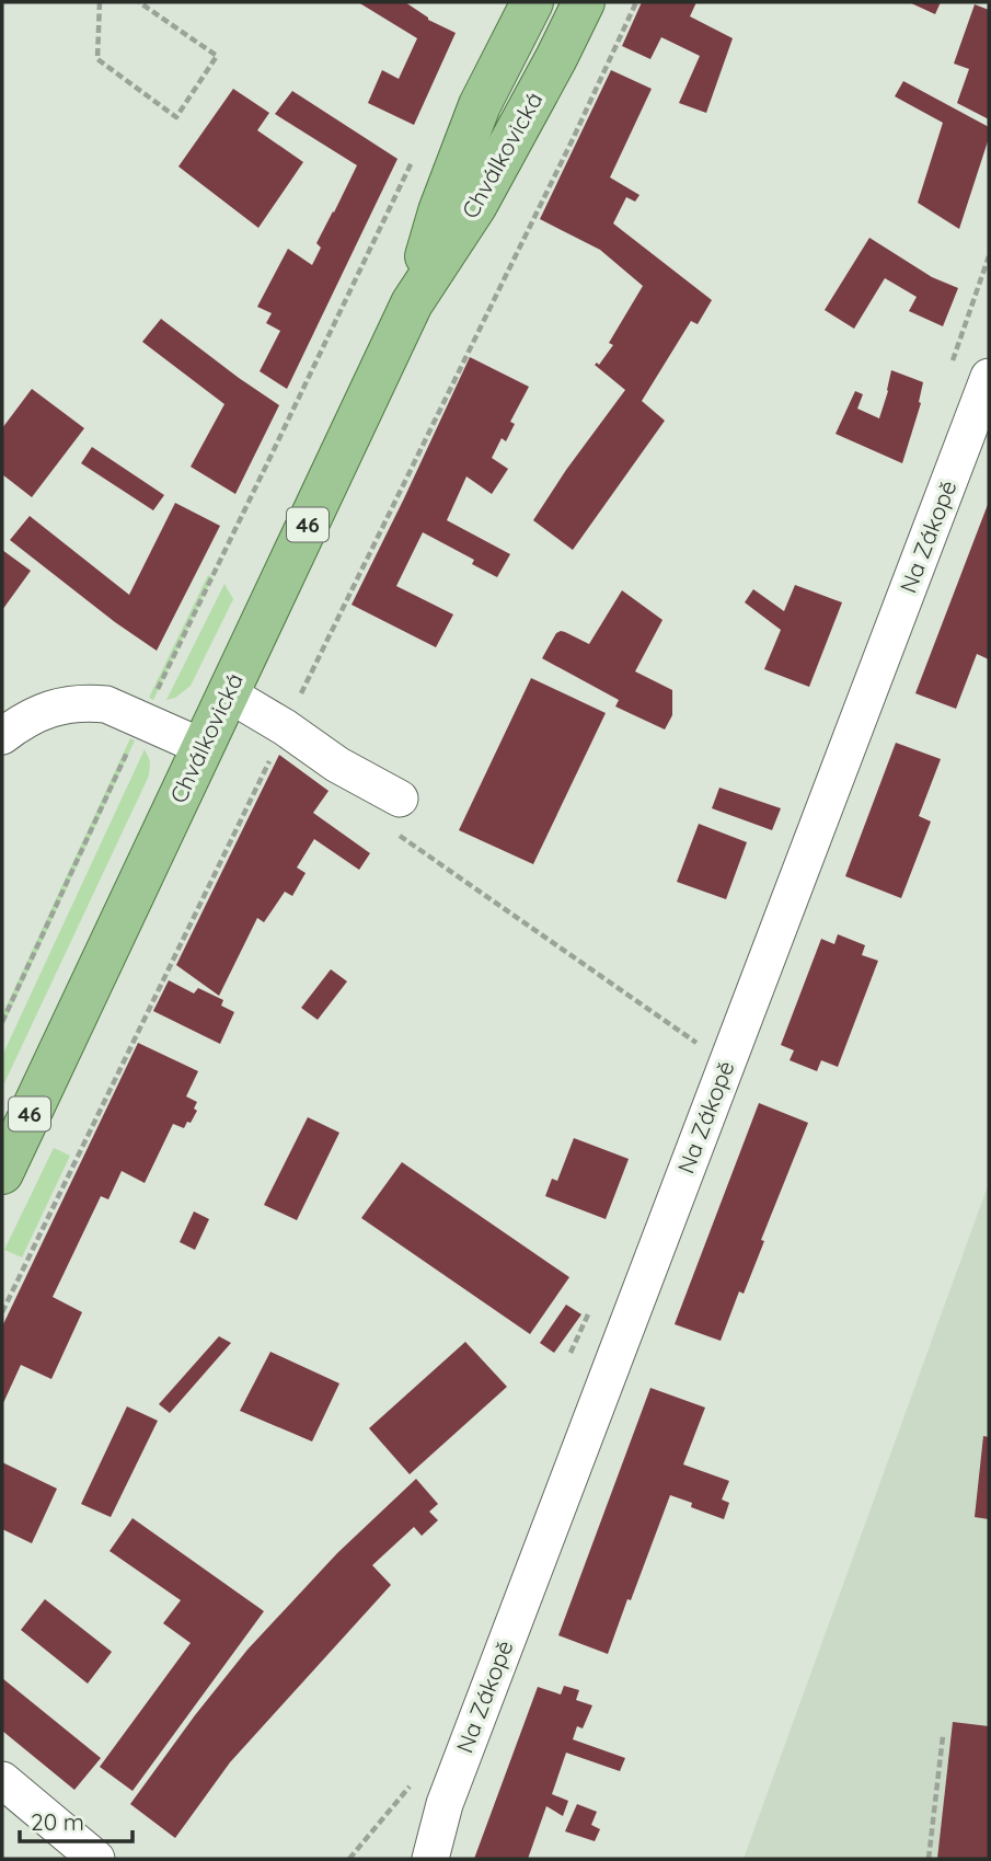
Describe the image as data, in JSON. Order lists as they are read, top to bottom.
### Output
{
  "streets": {
    "main road": ["Chválkovická", "46"],
    "street": ["Na Zákopě"]
  },
  "scale_bar": "20 m"
}
